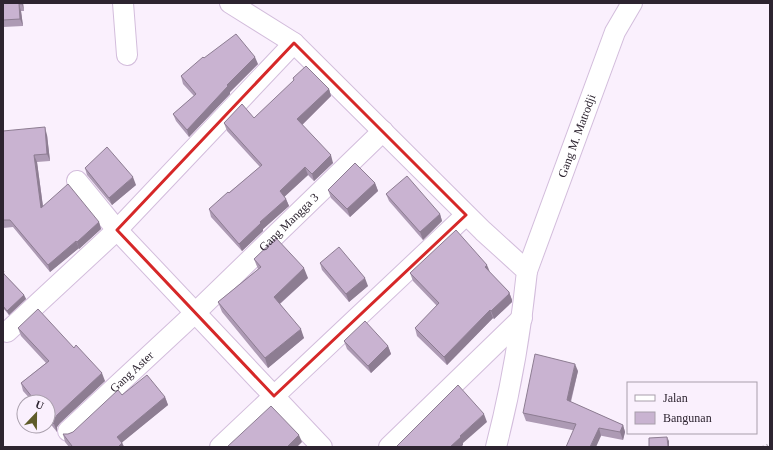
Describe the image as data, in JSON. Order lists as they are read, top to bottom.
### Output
{
  "streets": {
    "street": ["Gang M. Matrodji", "Gang Mangga 3", "Gang Aster"]
  },
  "crossings": [
    ["Gang Mangga 3", "Gang Aster"]
  ],
  "legend": ["Jalan", "Bangunan"],
  "north": "top"
}
